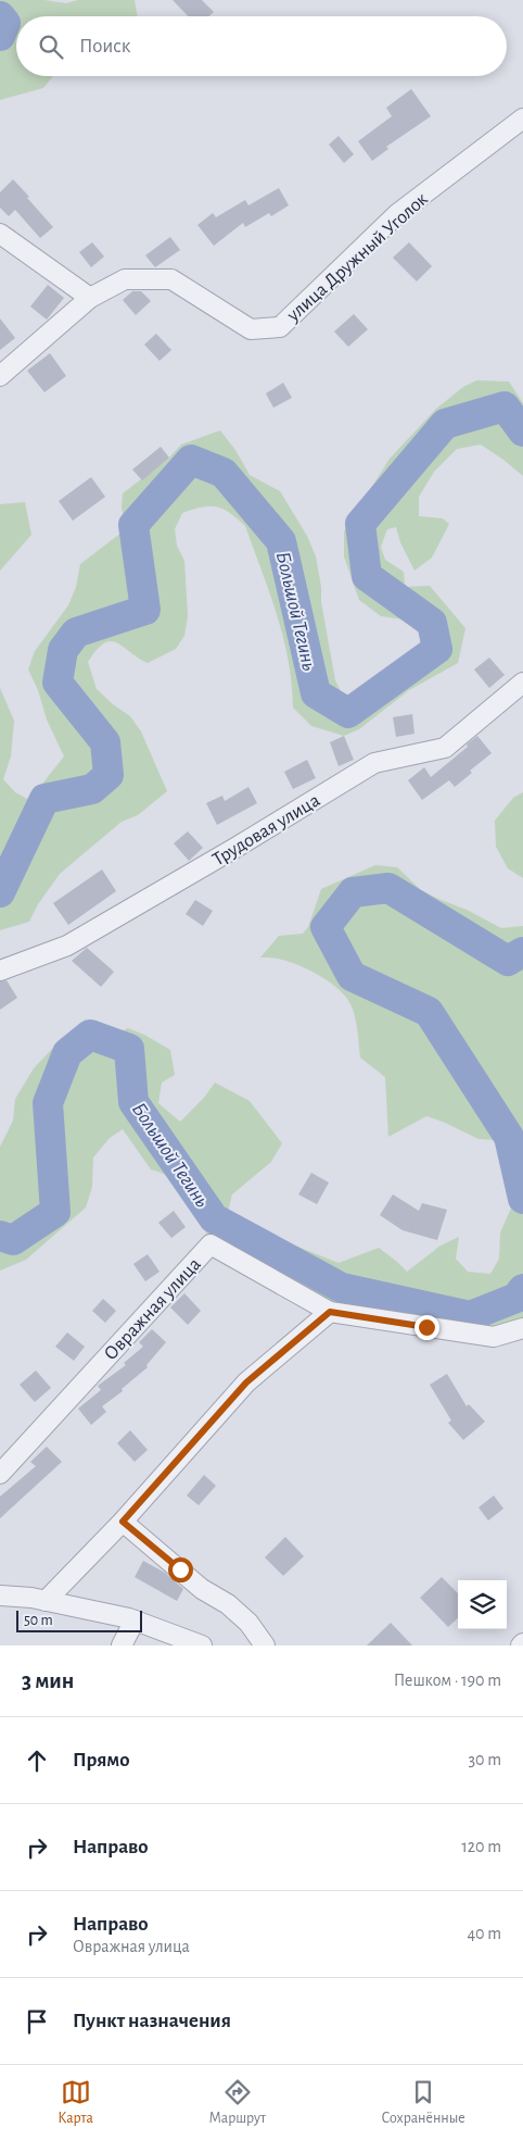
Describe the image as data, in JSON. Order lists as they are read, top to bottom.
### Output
{
  "streets": {
    "street": ["улица Дружный Уголок", "Трудовая улица", "Овражная улица"]
  },
  "water": ["Большой Тегинь"],
  "scale_bar": "50 m",
  "page": {
    "search": "Поиск",
    "scale": "50 m",
    "heading": ["3 мин", "Пешком · 190 m"],
    "list": [
      ["Прямо", "30 m"],
      ["Направо", "120 m"],
      ["Направо", "Овражная улица", "40 m"],
      "Пункт назначения"
    ],
    "nav": ["Карта", "Маршрут", "Сохранённые"]
  }
}
